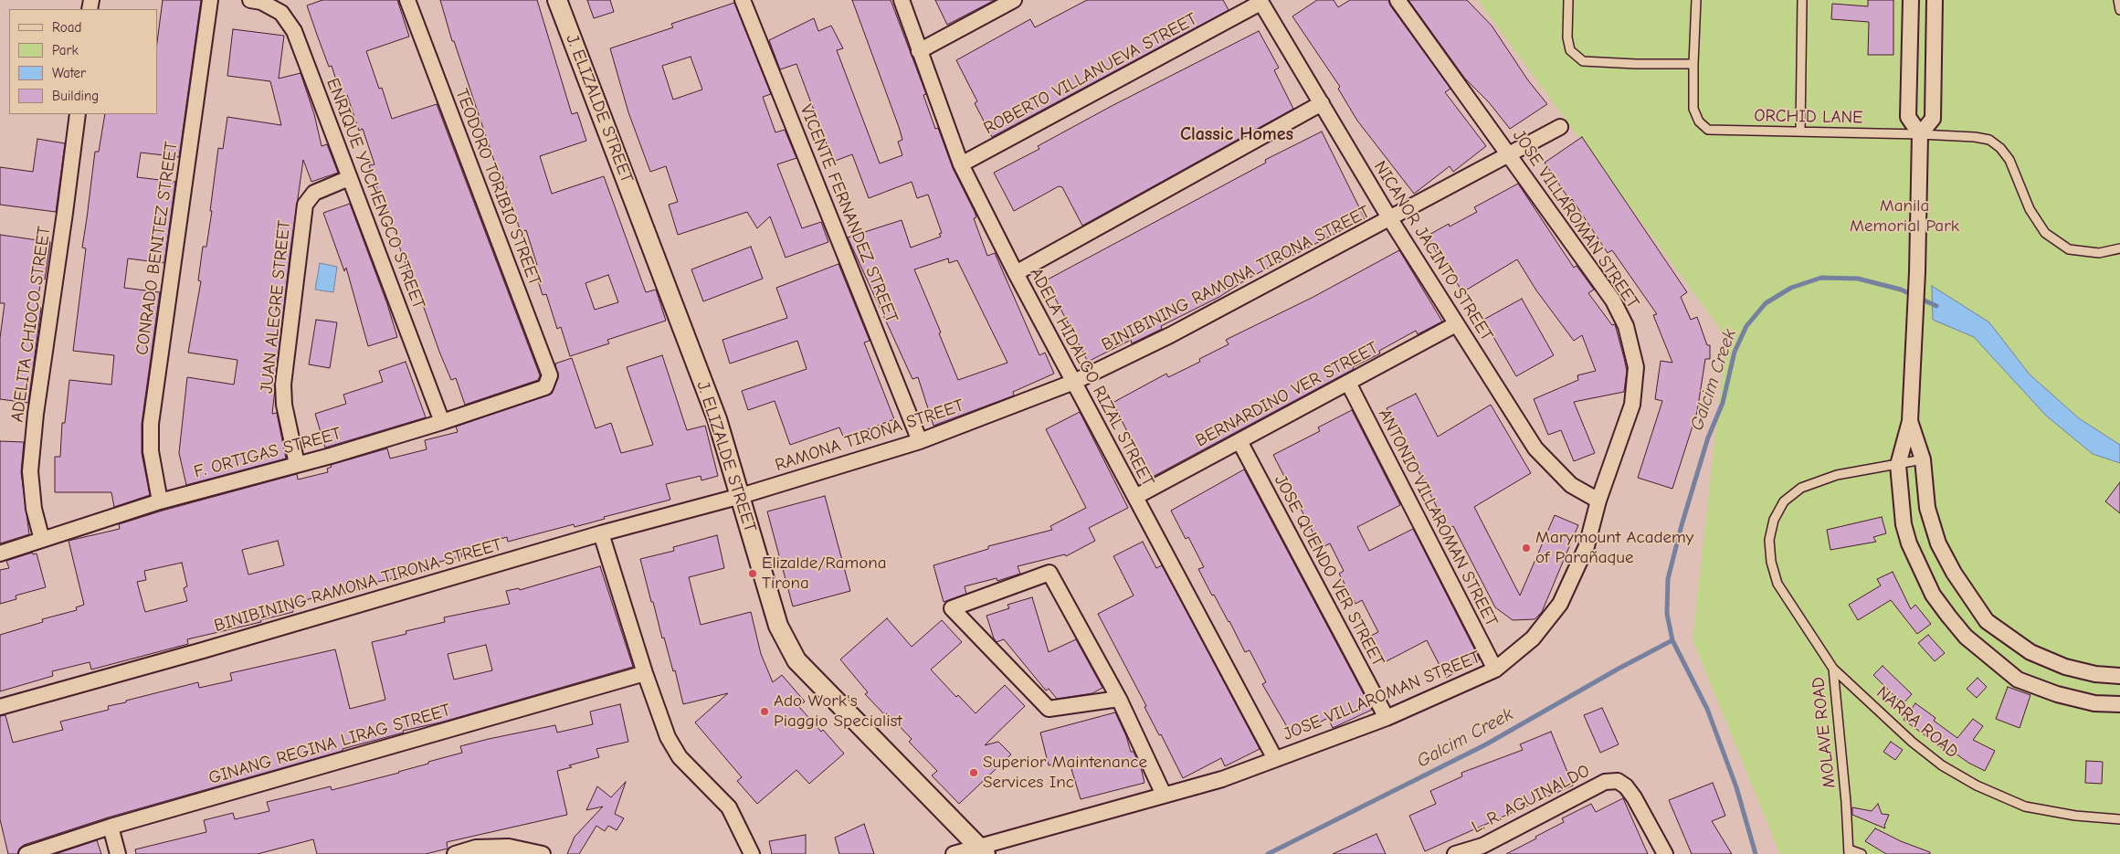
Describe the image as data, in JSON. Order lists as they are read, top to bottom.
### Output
{
  "streets": {
    "street": [
      "ROBERTO VILLANUEVA STREET",
      "J. ELIZALDE STREET",
      "TEODORO TORIBIO STREET",
      "ENRIQUE YUCHENGCO STREET",
      "VICENTE FERNANDEZ STREET",
      "JOSE VILLAROMAN STREET",
      "CONRADO BENITEZ STREET",
      "NICANOR JACINTO STREET",
      "BINIBINING RAMONA TIRONA STREET",
      "JUAN ALEGRE STREET",
      "ADELITA CHIOCO STREET",
      "ADELA HIDALGO RIZAL STREET",
      "BERNARDINO VER STREET",
      "RAMONA TIRONA STREET",
      "F. ORTIGAS STREET",
      "ANTONIO VILLAROMAN STREET",
      "JOSE QUENDO VER STREET",
      "GINANG REGINA LIRAG STREET",
      "L. R. AGUINALDO"
    ],
    "lane": ["ORCHID LANE", "NARRA ROAD", "MOLAVE ROAD"]
  },
  "crossings": [
    ["ROBERTO VILLANUEVA STREET", "NICANOR JACINTO STREET"],
    ["ROBERTO VILLANUEVA STREET", "ADELA HIDALGO RIZAL STREET"],
    ["J. ELIZALDE STREET", "JOSE VILLAROMAN STREET"],
    ["J. ELIZALDE STREET", "BINIBINING RAMONA TIRONA STREET"],
    ["J. ELIZALDE STREET", "RAMONA TIRONA STREET"],
    ["TEODORO TORIBIO STREET", "F. ORTIGAS STREET"],
    ["ENRIQUE YUCHENGCO STREET", "JUAN ALEGRE STREET"],
    ["ENRIQUE YUCHENGCO STREET", "F. ORTIGAS STREET"],
    ["VICENTE FERNANDEZ STREET", "RAMONA TIRONA STREET"],
    ["JOSE VILLAROMAN STREET", "NICANOR JACINTO STREET"],
    ["JOSE VILLAROMAN STREET", "BINIBINING RAMONA TIRONA STREET"],
    ["JOSE VILLAROMAN STREET", "ADELA HIDALGO RIZAL STREET"],
    ["JOSE VILLAROMAN STREET", "ANTONIO VILLAROMAN STREET"],
    ["JOSE VILLAROMAN STREET", "JOSE QUENDO VER STREET"],
    ["CONRADO BENITEZ STREET", "F. ORTIGAS STREET"],
    ["NICANOR JACINTO STREET", "BINIBINING RAMONA TIRONA STREET"],
    ["NICANOR JACINTO STREET", "BERNARDINO VER STREET"],
    ["BINIBINING RAMONA TIRONA STREET", "ADELA HIDALGO RIZAL STREET"],
    ["BINIBINING RAMONA TIRONA STREET", "RAMONA TIRONA STREET"],
    ["JUAN ALEGRE STREET", "F. ORTIGAS STREET"],
    ["ADELITA CHIOCO STREET", "F. ORTIGAS STREET"],
    ["ADELA HIDALGO RIZAL STREET", "BERNARDINO VER STREET"],
    ["BERNARDINO VER STREET", "ANTONIO VILLAROMAN STREET"],
    ["BERNARDINO VER STREET", "JOSE QUENDO VER STREET"],
    ["NARRA ROAD", "MOLAVE ROAD"]
  ],
  "districts": ["Classic Homes"],
  "water": ["Galcim Creek"],
  "parks": ["Manila Memorial Park"],
  "places": [
    "Marymount Academy of Parañaque",
    "Elizalde/Ramona Tirona",
    "Ado Work's Piaggio Specialist",
    "Superior Maintenance Services Inc"
  ],
  "legend": [
    "Road",
    "Park",
    "Water",
    "Building"
  ]
}
